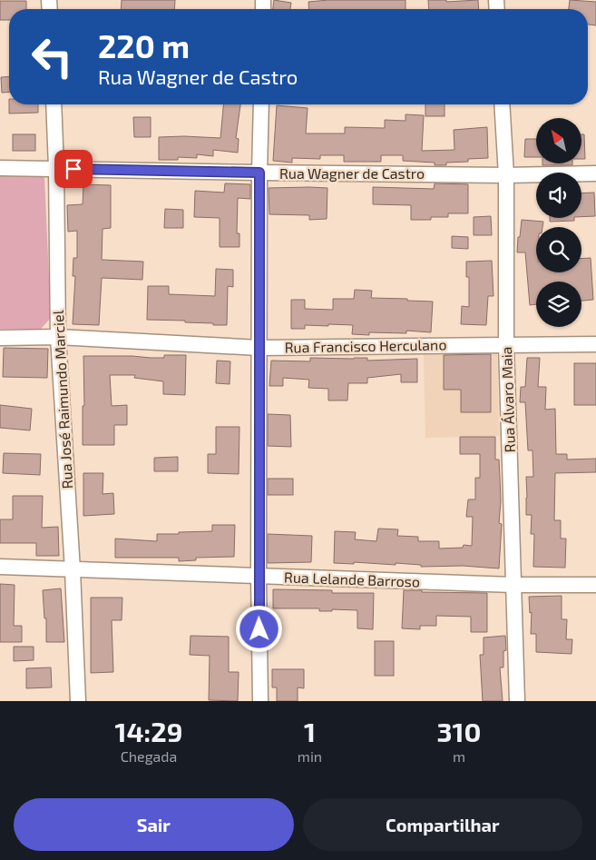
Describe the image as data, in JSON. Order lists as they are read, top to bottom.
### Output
{
  "streets": {
    "street": [
      "Rua Wagner de Castro",
      "Rua Francisco Herculano",
      "Rua José Raimundo Marciel",
      "Rua Álvaro Maia",
      "Rua Lelande Barroso"
    ]
  },
  "crossings": [
    ["Rua Wagner de Castro", "Rua José Raimundo Marciel"],
    ["Rua Wagner de Castro", "Rua Álvaro Maia"],
    ["Rua Francisco Herculano", "Rua José Raimundo Marciel"],
    ["Rua Francisco Herculano", "Rua Álvaro Maia"],
    ["Rua José Raimundo Marciel", "Rua Lelande Barroso"],
    ["Rua Álvaro Maia", "Rua Lelande Barroso"]
  ],
  "north": "top left",
  "page": {
    "turn": ["220 m", "Rua Wagner de Castro"],
    "eta": [
      "14:29",
      "Chegada",
      "1",
      "min",
      "310",
      "m"
    ],
    "buttons": ["Sair", "Compartilhar"]
  }
}
